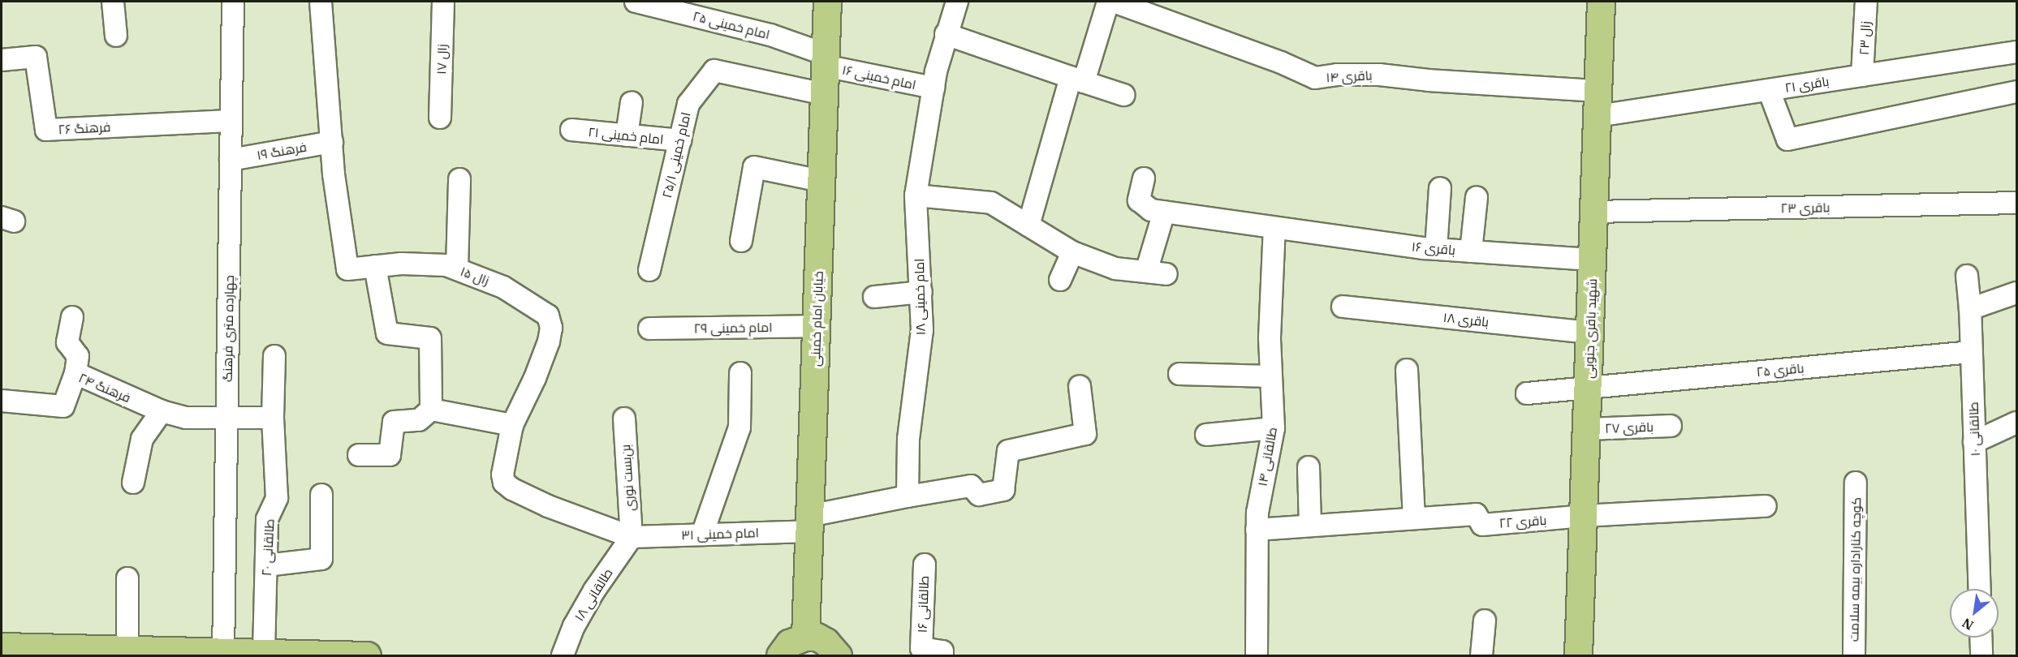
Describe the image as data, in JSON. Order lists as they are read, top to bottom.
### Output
{
  "streets": {
    "main road": ["خیابان امام خمینی", "شهید باقری جنوبی"],
    "street": [
      "امام خمینی ۲۵",
      "زال ۲۳",
      "زال ۱۷",
      "باقری ۱۴",
      "امام خمینی ۱۶",
      "باقری ۲۱",
      "فرهنگ ۲۶",
      "امام خمینی ۲۱",
      "فرهنگ ۱۹",
      "امام خمینی ۲۵/۱",
      "باقری ۲۳",
      "باقری ۱۶",
      "زال ۱۵",
      "امام خمینی ۱۸",
      "باقری ۱۸",
      "امام خمینی ۲۹",
      "چهارده متری فرهنگ",
      "باقری ۲۵",
      "فرهنگ ۲۴",
      "باقری ۲۷",
      "طالقانی ۱۰",
      "طالقانی ۱۴",
      "بن‌بست نوری",
      "باقری ۲۲",
      "امام خمینی ۳۱",
      "طالقانی ۲۰",
      "کوچه کناراداره بیمه سلامت",
      "طالقانی ۱۸",
      "طالقانی ۱۶"
    ]
  },
  "crossings": [
    ["امام خمینی ۲۵", "امام خمینی ۱۶"],
    ["امام خمینی ۲۵", "خیابان امام خمینی"],
    ["زال ۲۳", "باقری ۲۱"],
    ["باقری ۱۴", "باقری ۲۱"],
    ["باقری ۱۴", "شهید باقری جنوبی"],
    ["امام خمینی ۱۶", "امام خمینی ۱۸"],
    ["امام خمینی ۱۶", "خیابان امام خمینی"],
    ["باقری ۲۱", "شهید باقری جنوبی"],
    ["فرهنگ ۲۶", "چهارده متری فرهنگ"],
    ["امام خمینی ۲۱", "امام خمینی ۲۵/۱"],
    ["فرهنگ ۱۹", "زال ۱۵"],
    ["فرهنگ ۱۹", "چهارده متری فرهنگ"],
    ["امام خمینی ۲۵/۱", "خیابان امام خمینی"],
    ["باقری ۲۳", "شهید باقری جنوبی"],
    ["باقری ۱۶", "شهید باقری جنوبی"],
    ["باقری ۱۶", "طالقانی ۱۴"],
    ["زال ۱۵", "بن‌بست نوری"],
    ["زال ۱۵", "امام خمینی ۳۱"],
    ["زال ۱۵", "طالقانی ۱۸"],
    ["خیابان امام خمینی", "امام خمینی ۲۹"],
    ["خیابان امام خمینی", "امام خمینی ۳۱"],
    ["باقری ۱۸", "شهید باقری جنوبی"],
    ["چهارده متری فرهنگ", "فرهنگ ۲۴"],
    ["شهید باقری جنوبی", "باقری ۲۵"],
    ["شهید باقری جنوبی", "باقری ۲۷"],
    ["شهید باقری جنوبی", "باقری ۲۲"],
    ["باقری ۲۵", "طالقانی ۱۰"],
    ["فرهنگ ۲۴", "طالقانی ۲۰"],
    ["طالقانی ۱۴", "باقری ۲۲"],
    ["بن‌بست نوری", "امام خمینی ۳۱"],
    ["بن‌بست نوری", "طالقانی ۱۸"],
    ["امام خمینی ۳۱", "طالقانی ۱۸"]
  ],
  "north": "bottom left"
}
